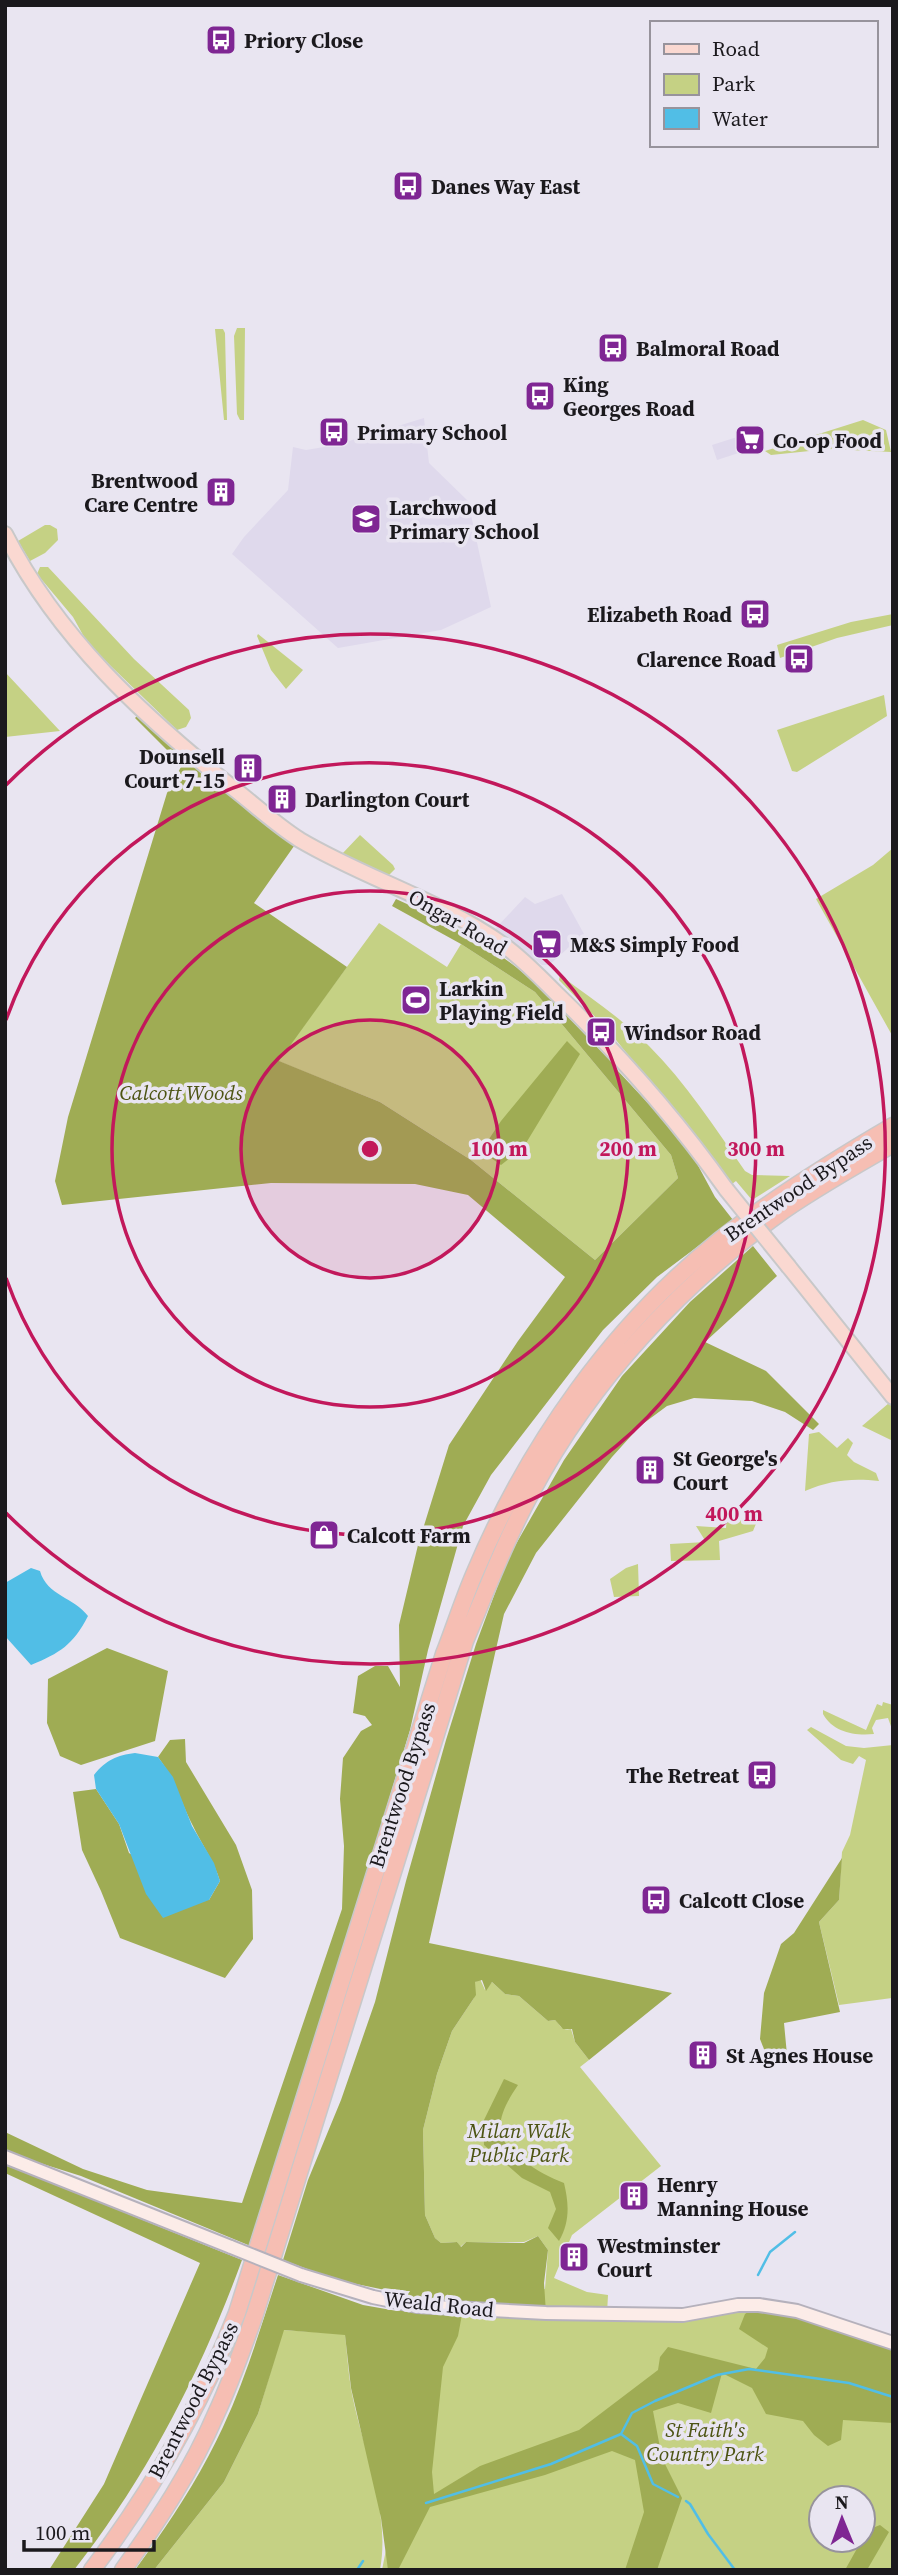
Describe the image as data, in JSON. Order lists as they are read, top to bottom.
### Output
{
  "streets": {
    "highway": ["Brentwood Bypass"],
    "main road": ["Ongar Road"],
    "street": ["Weald Road"]
  },
  "parks": ["Calcott Woods", "Milan Walk Public Park", "St Faith's Country Park"],
  "places": {
    "bus stop": [
      "Priory Close",
      "Danes Way East",
      "Balmoral Road",
      "King Georges Road",
      "Primary School",
      "Elizabeth Road",
      "Clarence Road",
      "Windsor Road",
      "The Retreat",
      "Calcott Close"
    ],
    "supermarket": ["Co-op Food", "M&S Simply Food"],
    "building": [
      "Brentwood Care Centre",
      "Dounsell Court 7-15",
      "Darlington Court",
      "St George's Court",
      "St Agnes House",
      "Henry Manning House",
      "Westminster Court"
    ],
    "school or university": ["Larchwood Primary School"],
    "sports": ["Larkin Playing Field"],
    "shop": ["Calcott Farm"]
  },
  "legend": ["Road", "Park", "Water"],
  "scale_bar": "100 m",
  "north": "top",
  "rings": [
    "100 m",
    "200 m",
    "300 m",
    "400 m"
  ]
}
